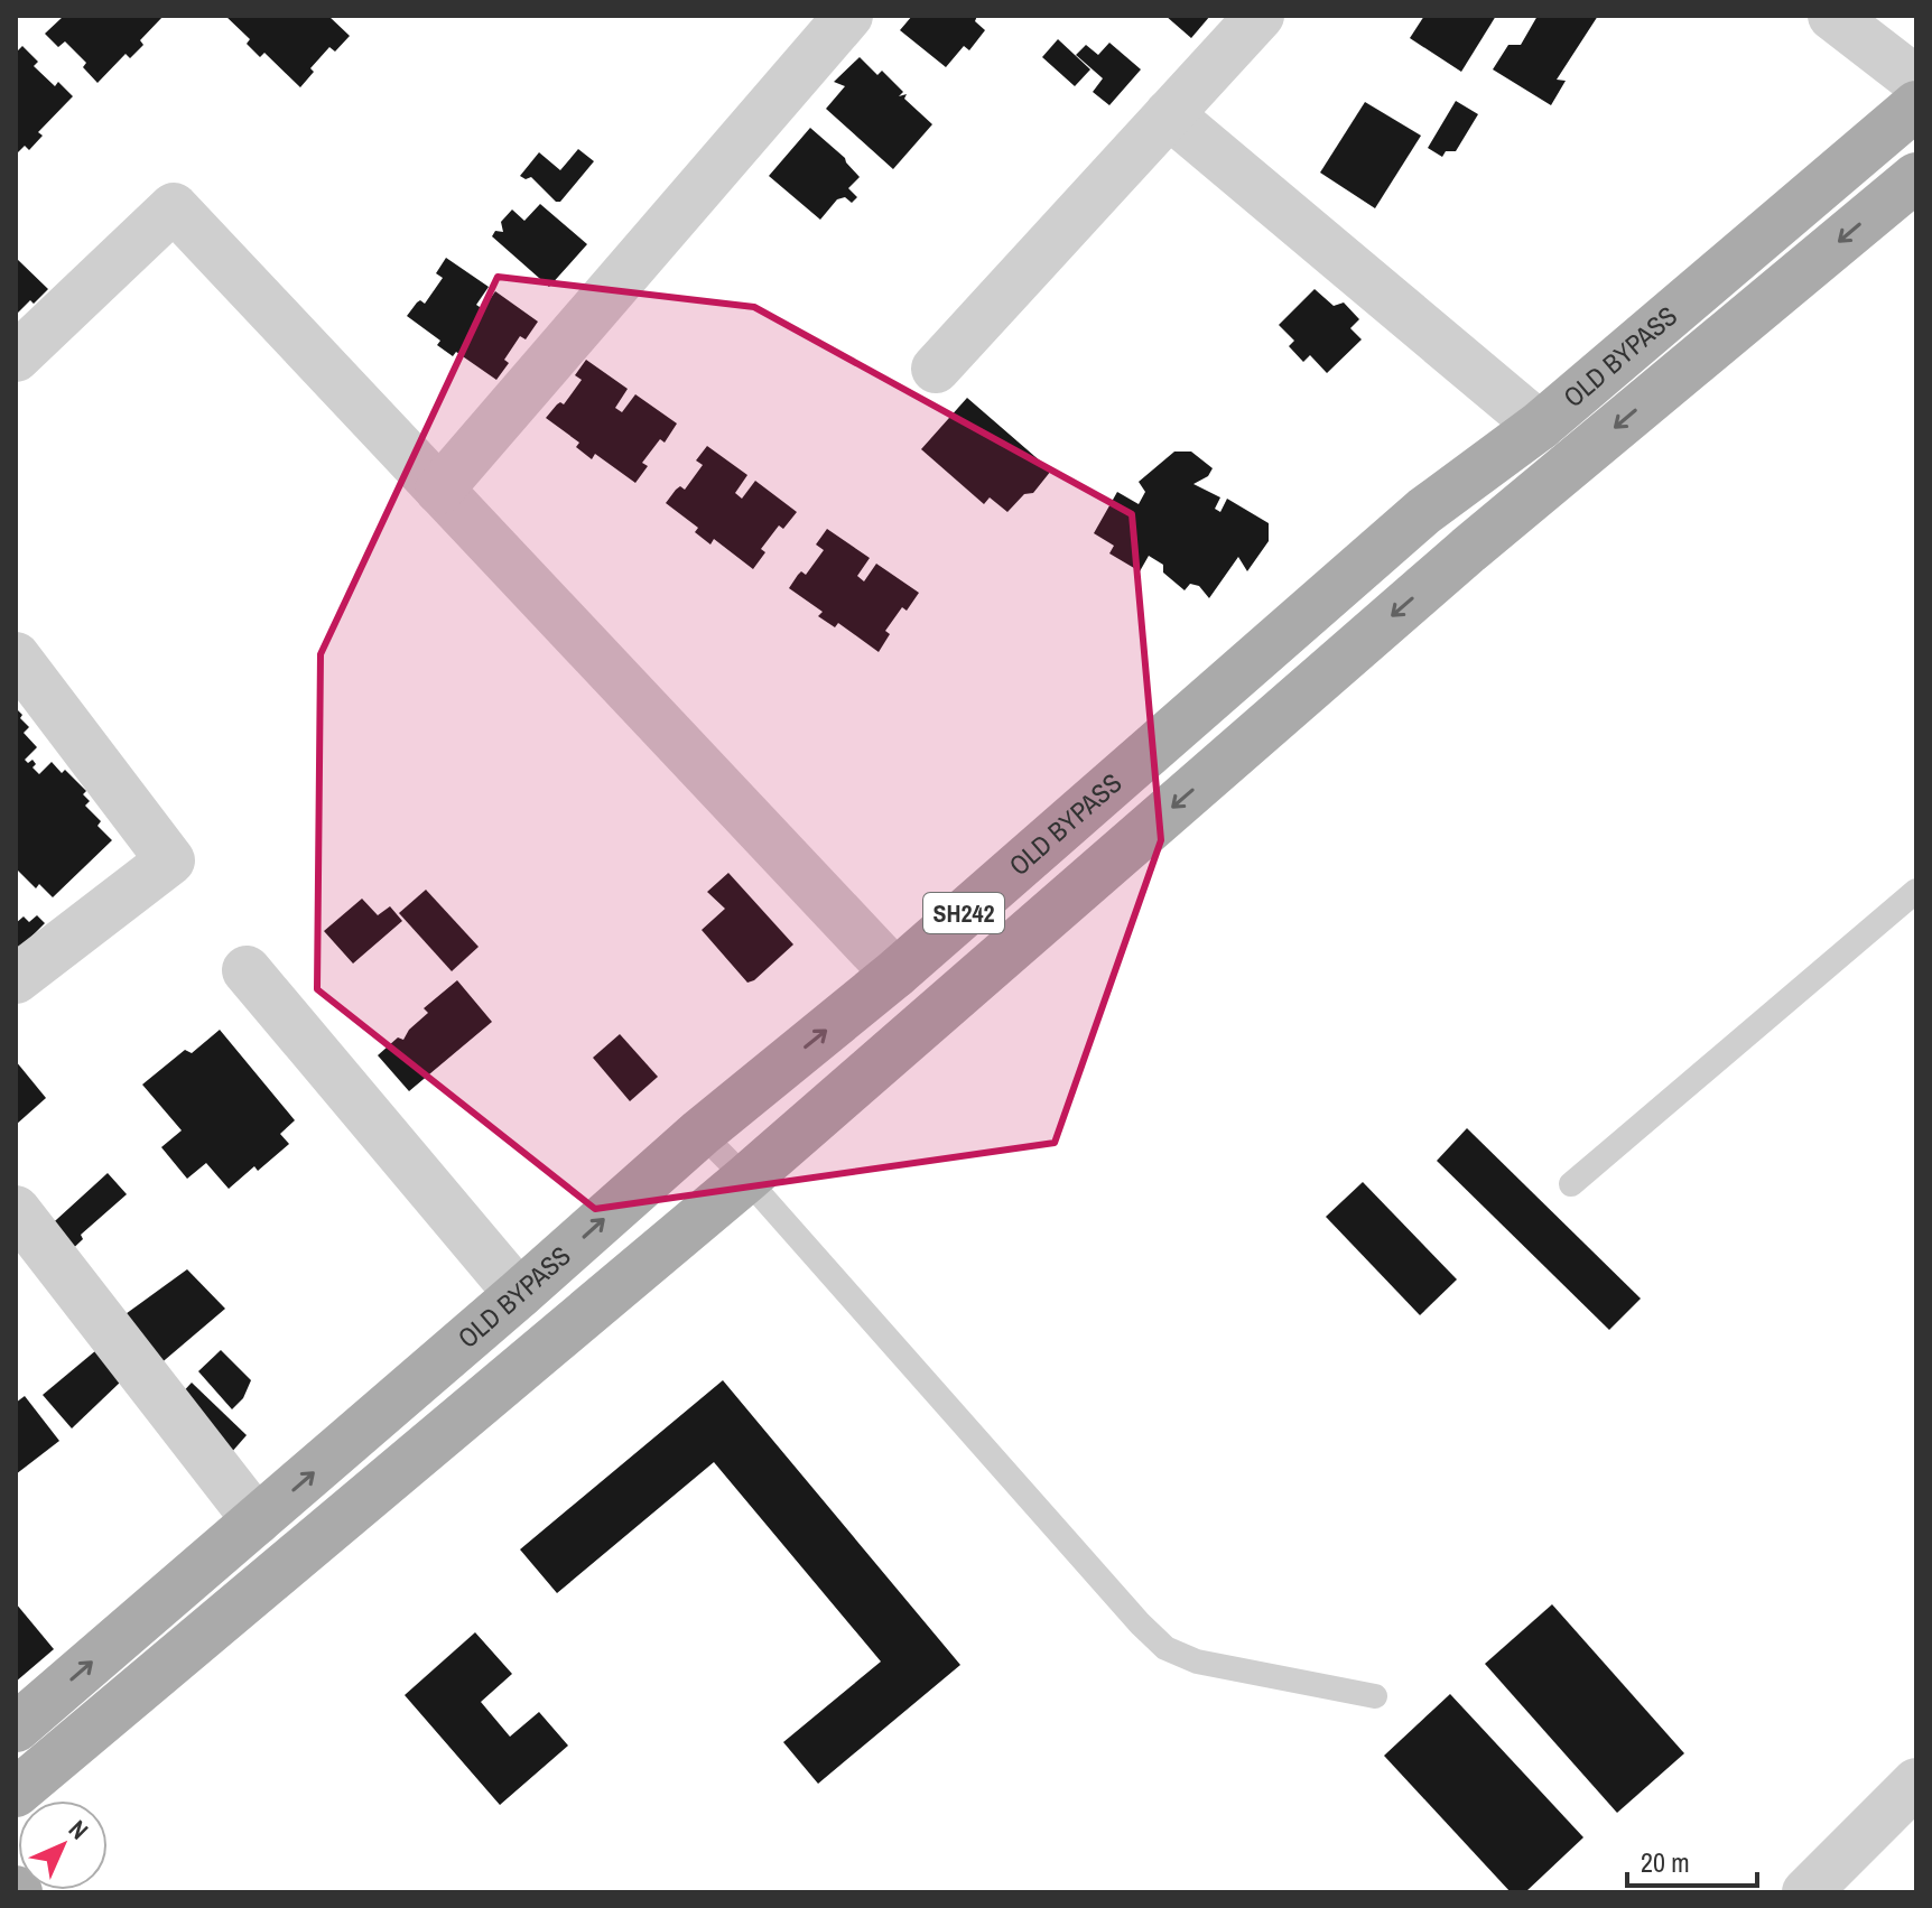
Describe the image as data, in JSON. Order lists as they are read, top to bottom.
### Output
{
  "streets": {
    "main road": ["OLD BYPASS", "SH242"]
  },
  "scale_bar": "20 m",
  "north": "top right"
}
